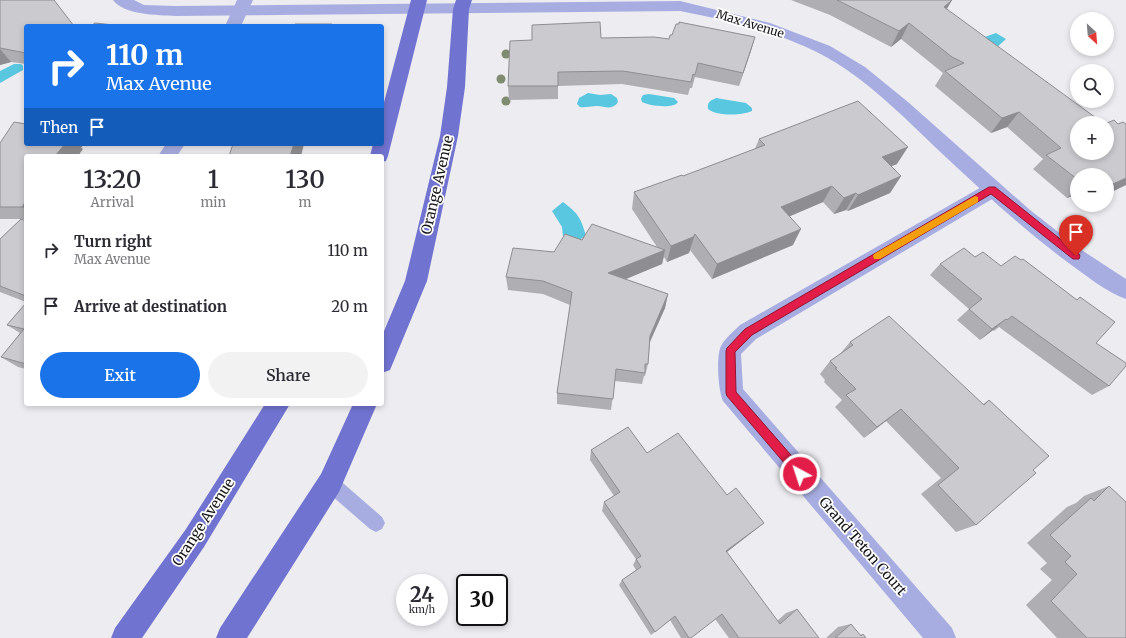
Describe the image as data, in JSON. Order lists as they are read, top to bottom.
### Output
{
  "streets": {
    "main road": ["Orange Avenue"],
    "street": ["Max Avenue", "Grand Teton Court"]
  },
  "crossings": [
    ["Max Avenue", "Orange Avenue"],
    ["Max Avenue", "Grand Teton Court"]
  ],
  "north": "bottom right",
  "page": {
    "map_buttons": ["+", "−"],
    "turn": ["110 m", "Max Avenue"],
    "then": "Then",
    "eta": [
      "13:20",
      "Arrival",
      "1",
      "min",
      "130",
      "m"
    ],
    "list": [
      {
        "name": "Turn right",
        "note": "Max Avenue",
        "value": "110 m"
      },
      {
        "name": "Arrive at destination",
        "value": "20 m"
      }
    ],
    "buttons": ["Exit", "Share"],
    "speed": "24 km/h",
    "limit": "30"
  }
}
